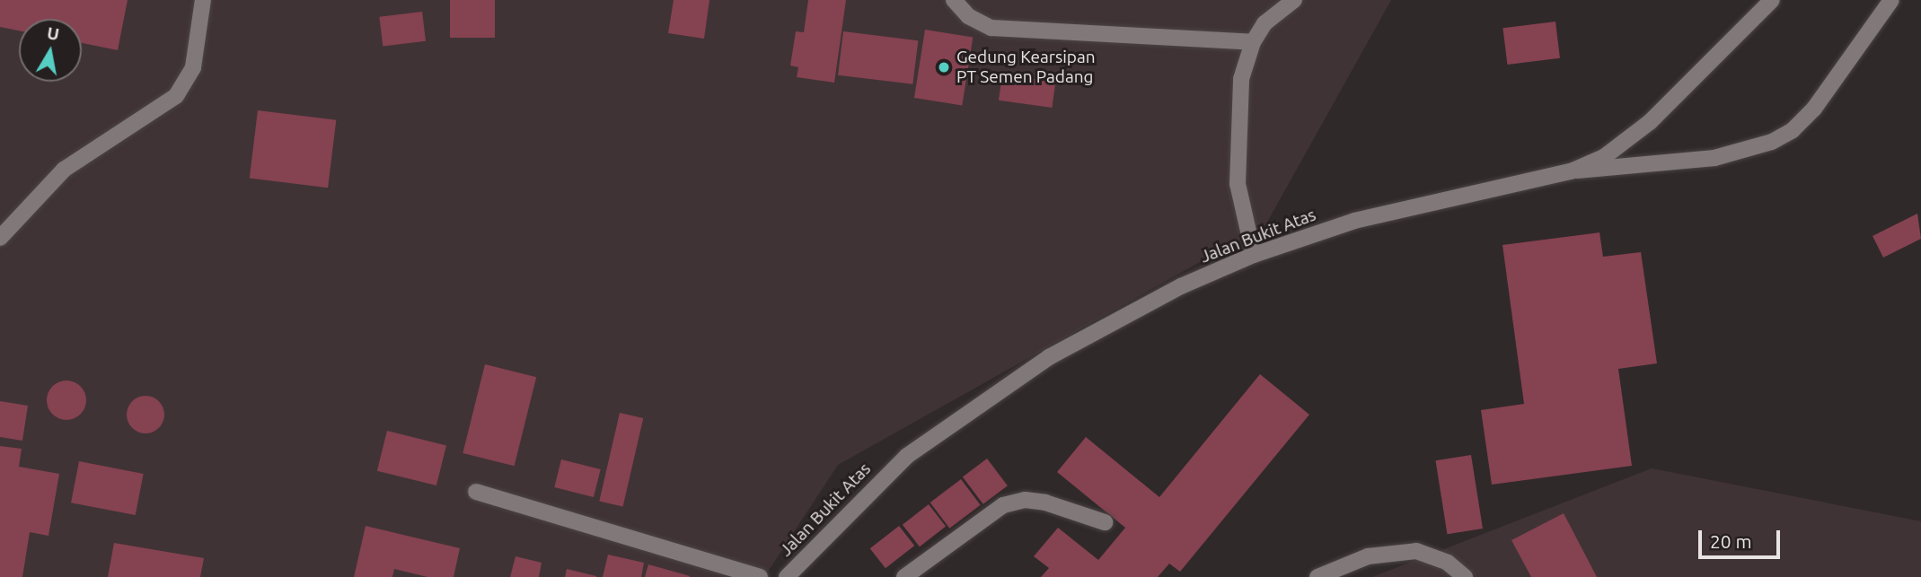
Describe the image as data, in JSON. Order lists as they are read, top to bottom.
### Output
{
  "streets": {
    "street": ["Jalan Bukit Atas"]
  },
  "places": ["Gedung Kearsipan PT Semen Padang"],
  "scale_bar": "20 m",
  "north": "top"
}
